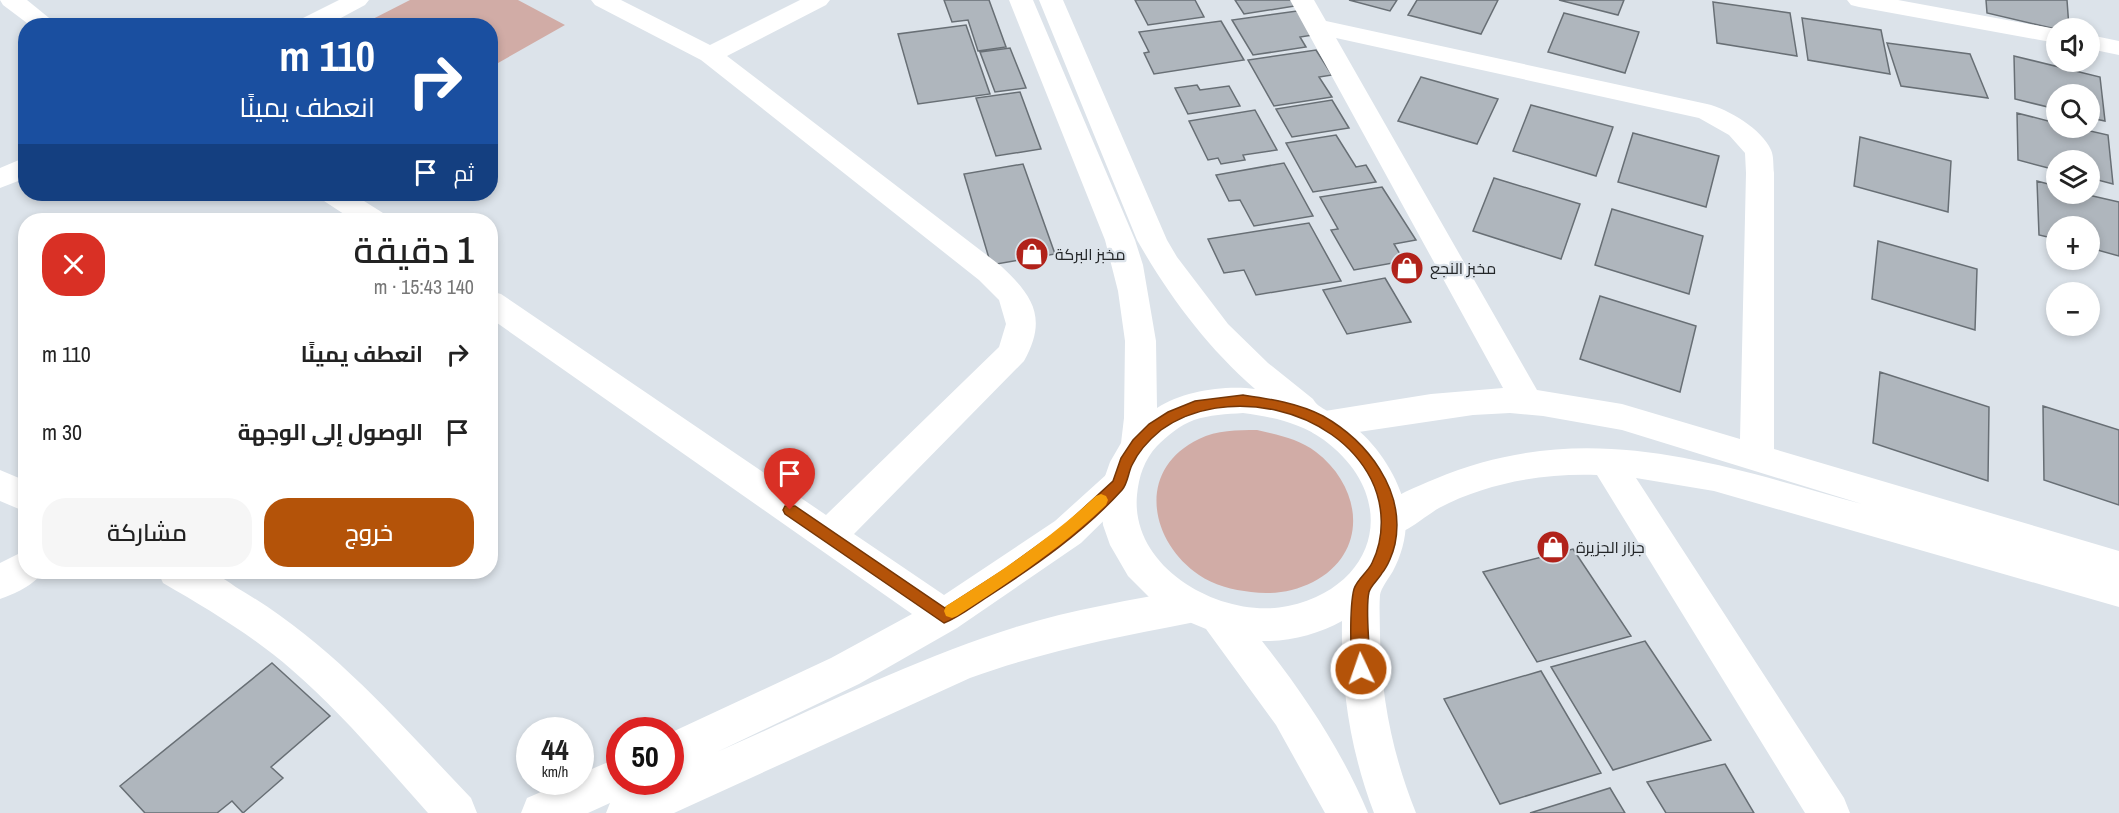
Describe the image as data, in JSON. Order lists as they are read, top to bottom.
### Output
{
  "places": {
    "shop": ["مخبز البركة", "مخبز النجع", "جزاز الجزيرة"]
  },
  "page": {
    "map_buttons": ["+", "−"],
    "turn": ["110 m", "انعطف يمينًا"],
    "then": "ثم",
    "heading": ["1 دقيقة", "140 m · 15:43"],
    "list": [
      {
        "name": "انعطف يمينًا",
        "value": "110 m"
      },
      {
        "name": "الوصول إلى الوجهة",
        "value": "30 m"
      }
    ],
    "buttons": ["خروج", "مشاركة"],
    "speed": "44 km/h",
    "limit": "50"
  }
}
